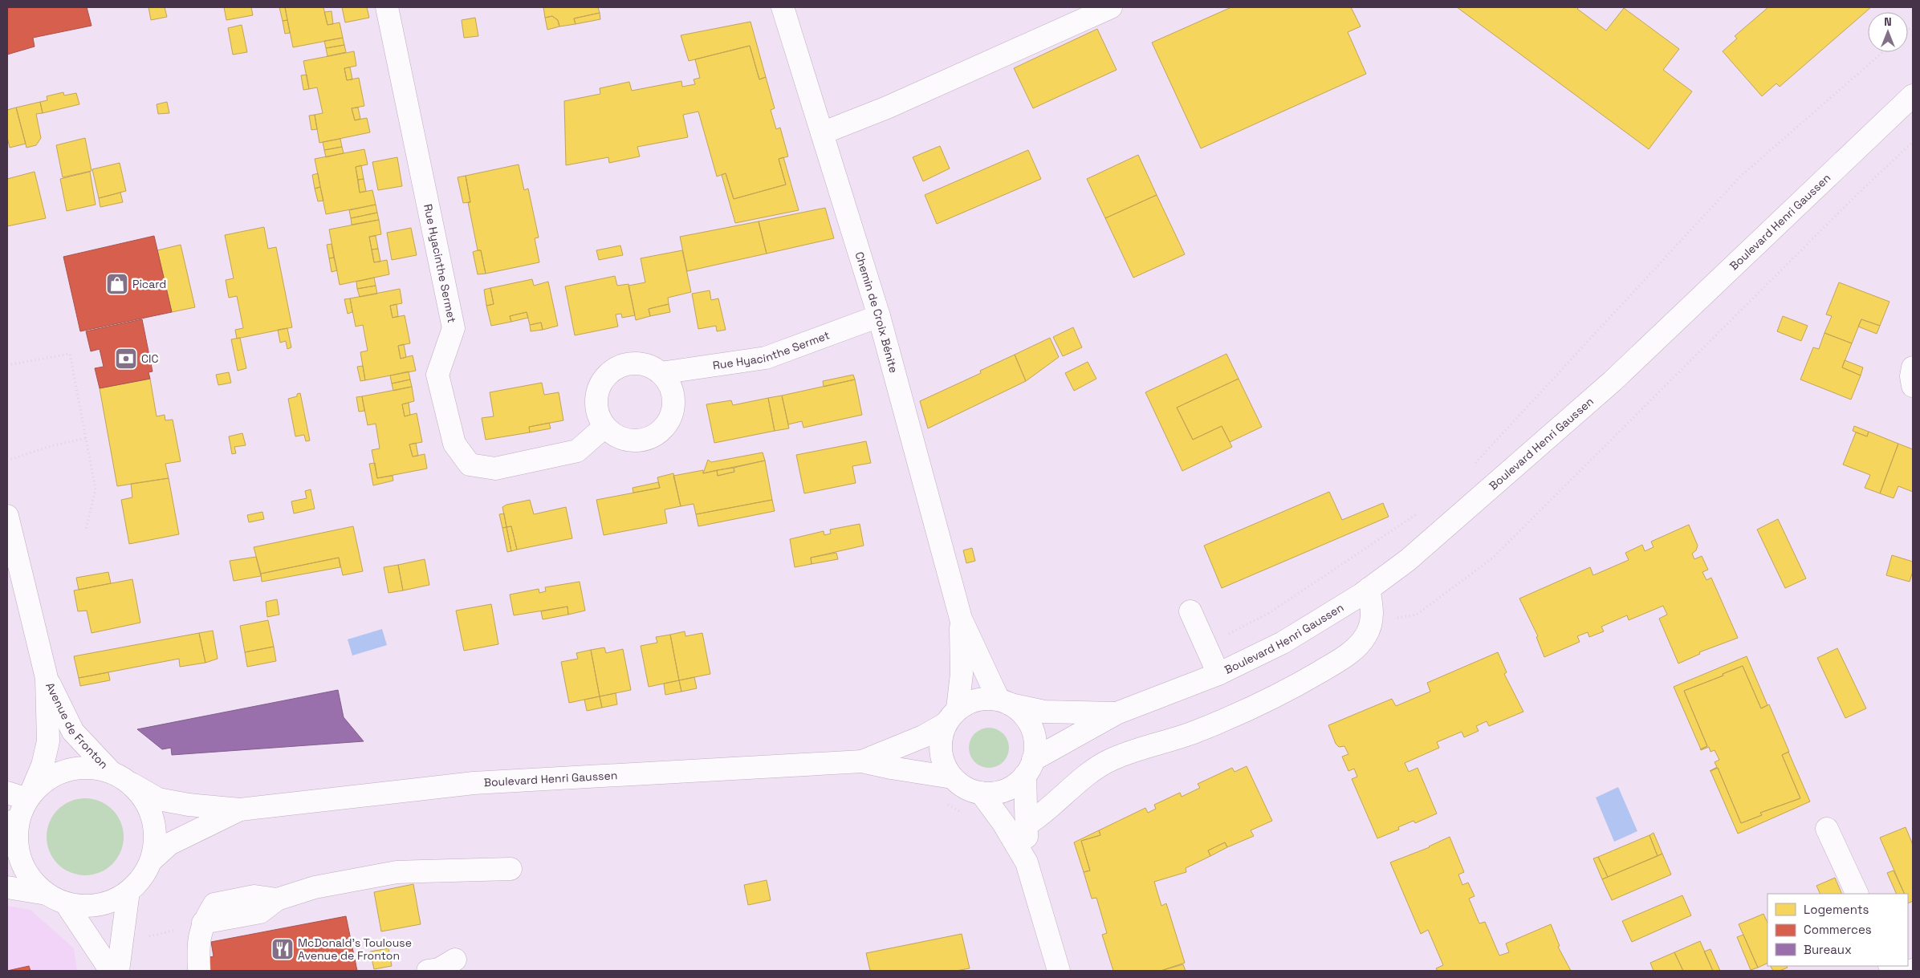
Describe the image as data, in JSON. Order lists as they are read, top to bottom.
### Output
{
  "streets": {
    "street": [
      "Boulevard Henri Gaussen",
      "Rue Hyacinthe Sermet",
      "Chemin de Croix Bénite",
      "Avenue de Fronton"
    ]
  },
  "crossings": [
    ["Boulevard Henri Gaussen", "Chemin de Croix Bénite"],
    ["Boulevard Henri Gaussen", "Avenue de Fronton"],
    ["Rue Hyacinthe Sermet", "Chemin de Croix Bénite"]
  ],
  "places": {
    "shop": ["Picard"],
    "bank": ["CIC"],
    "restaurant": ["McDonald's Toulouse Avenue de Fronton"]
  },
  "legend": ["Logements", "Commerces", "Bureaux"],
  "north": "top"
}
